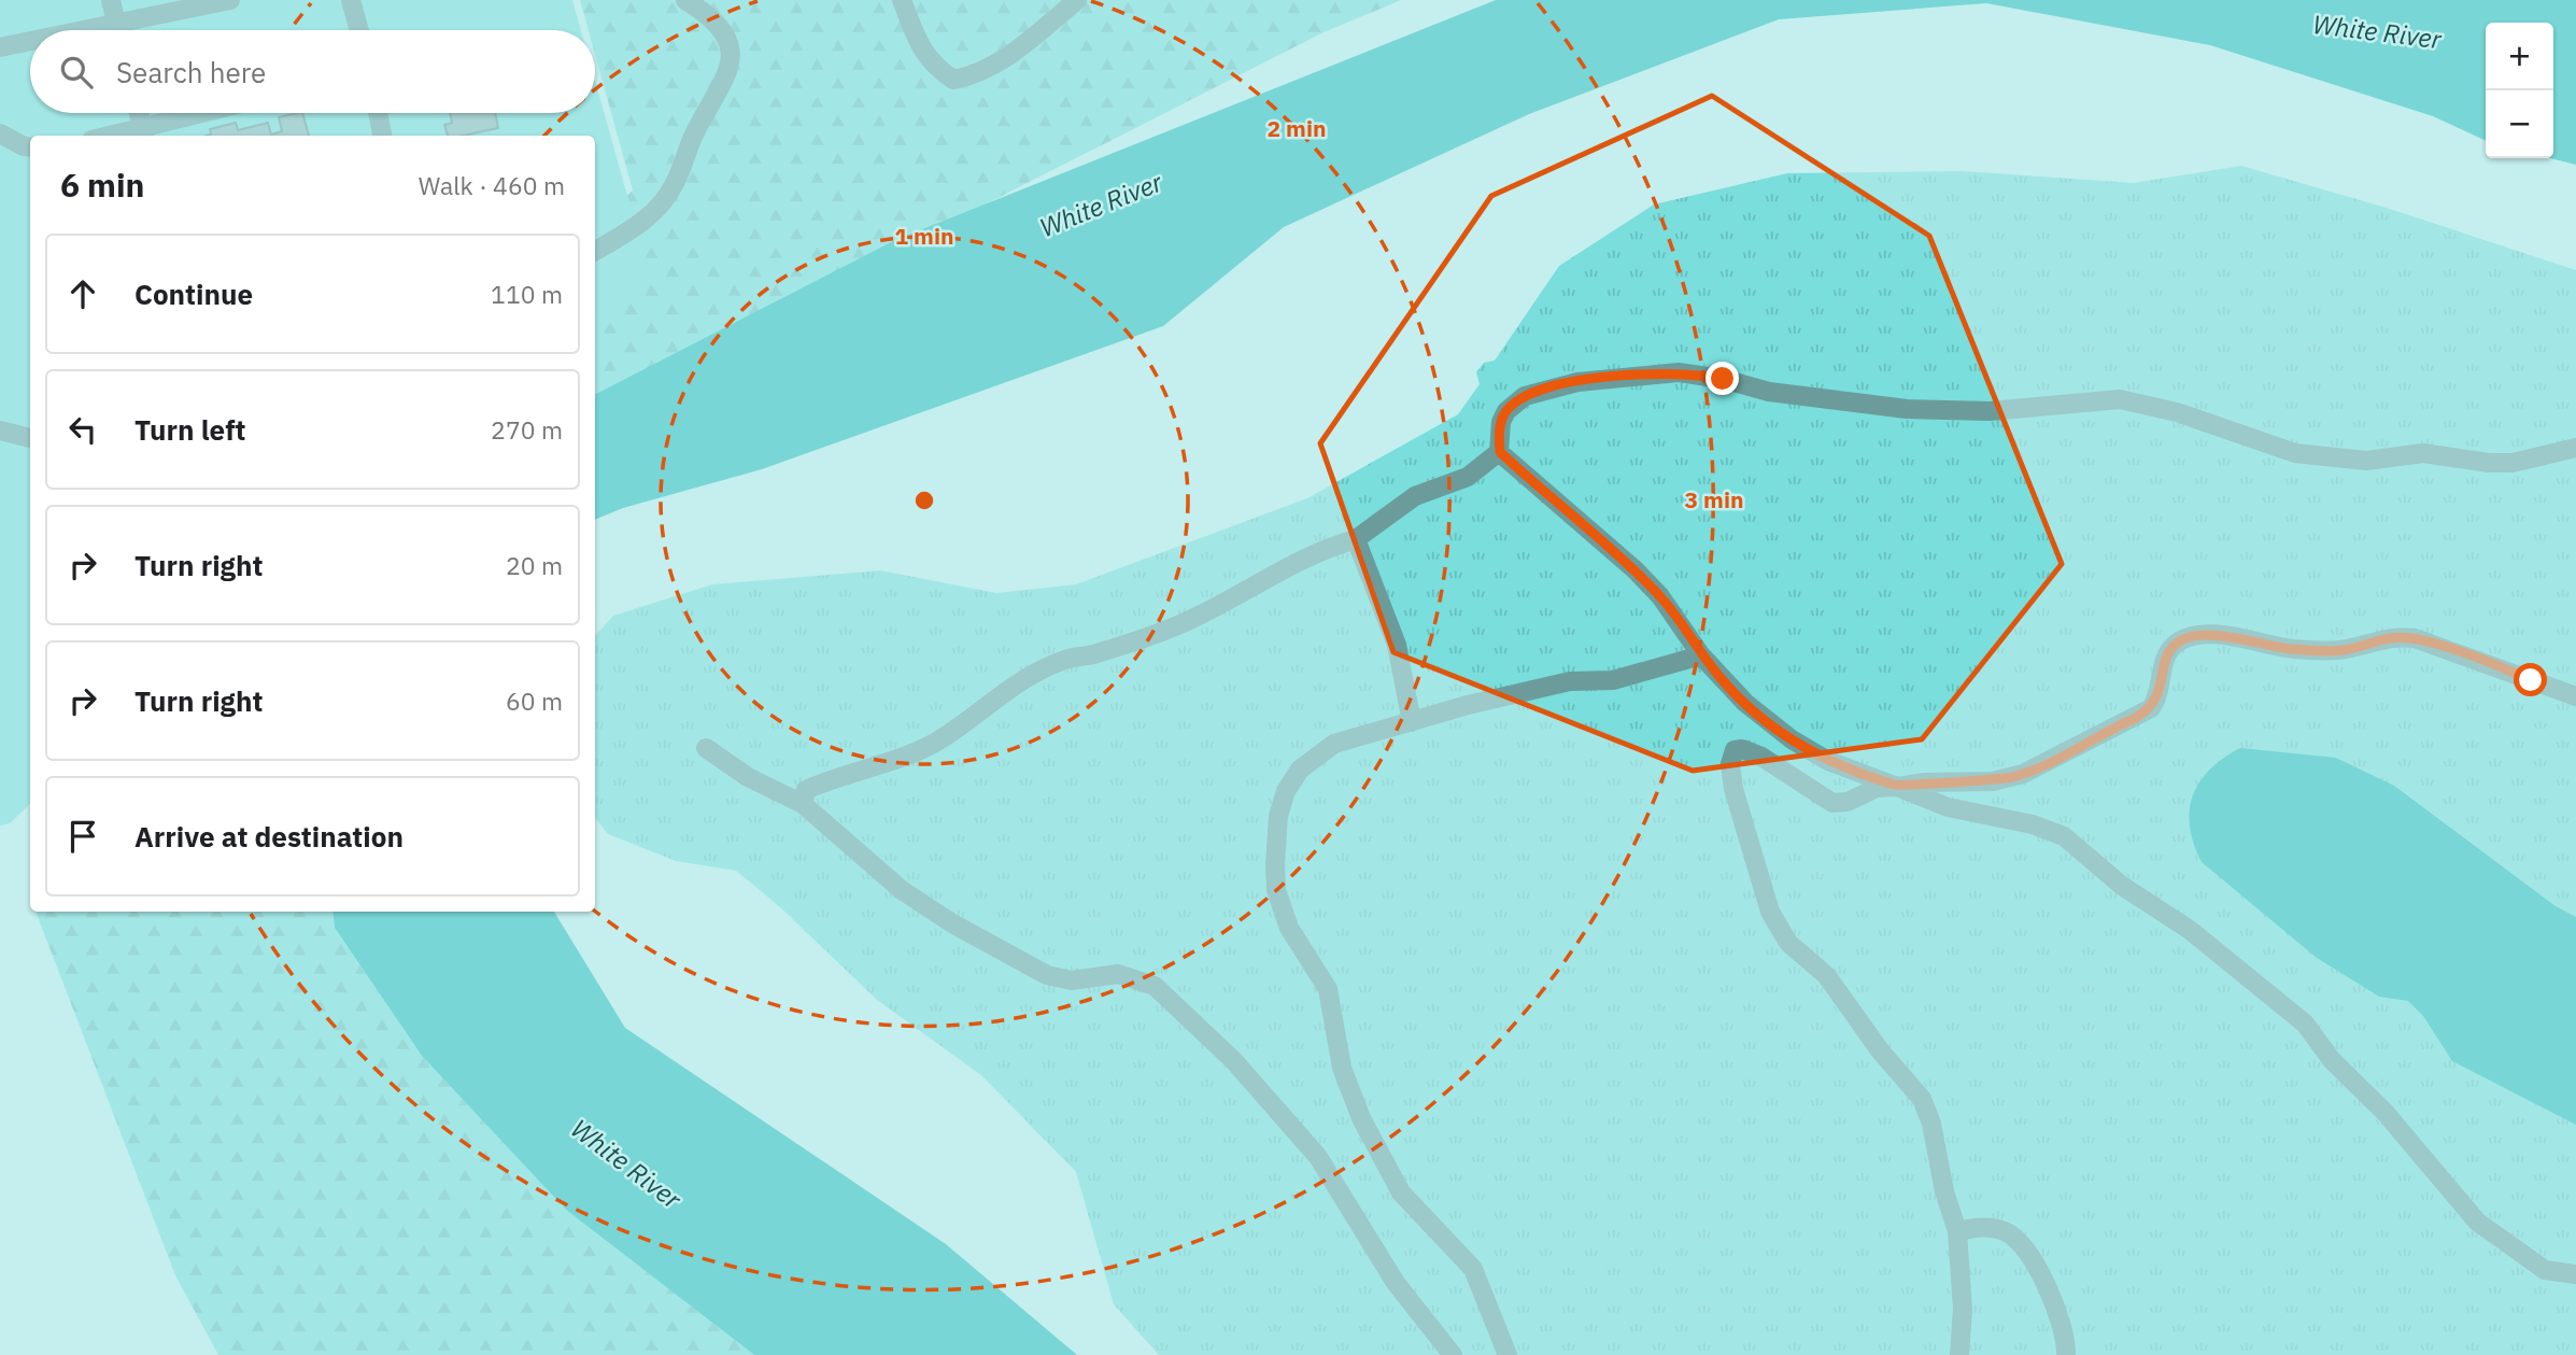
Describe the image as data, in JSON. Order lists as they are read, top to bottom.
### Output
{
  "water": ["White River"],
  "page": {
    "map_buttons": ["+", "−"],
    "search": "Search here",
    "heading": ["6 min", "Walk · 460 m"],
    "list": [
      ["Continue", "110 m"],
      ["Turn left", "270 m"],
      ["Turn right", "20 m"],
      ["Turn right", "60 m"],
      "Arrive at destination"
    ]
  },
  "rings": ["2 min", "1 min", "3 min"]
}
